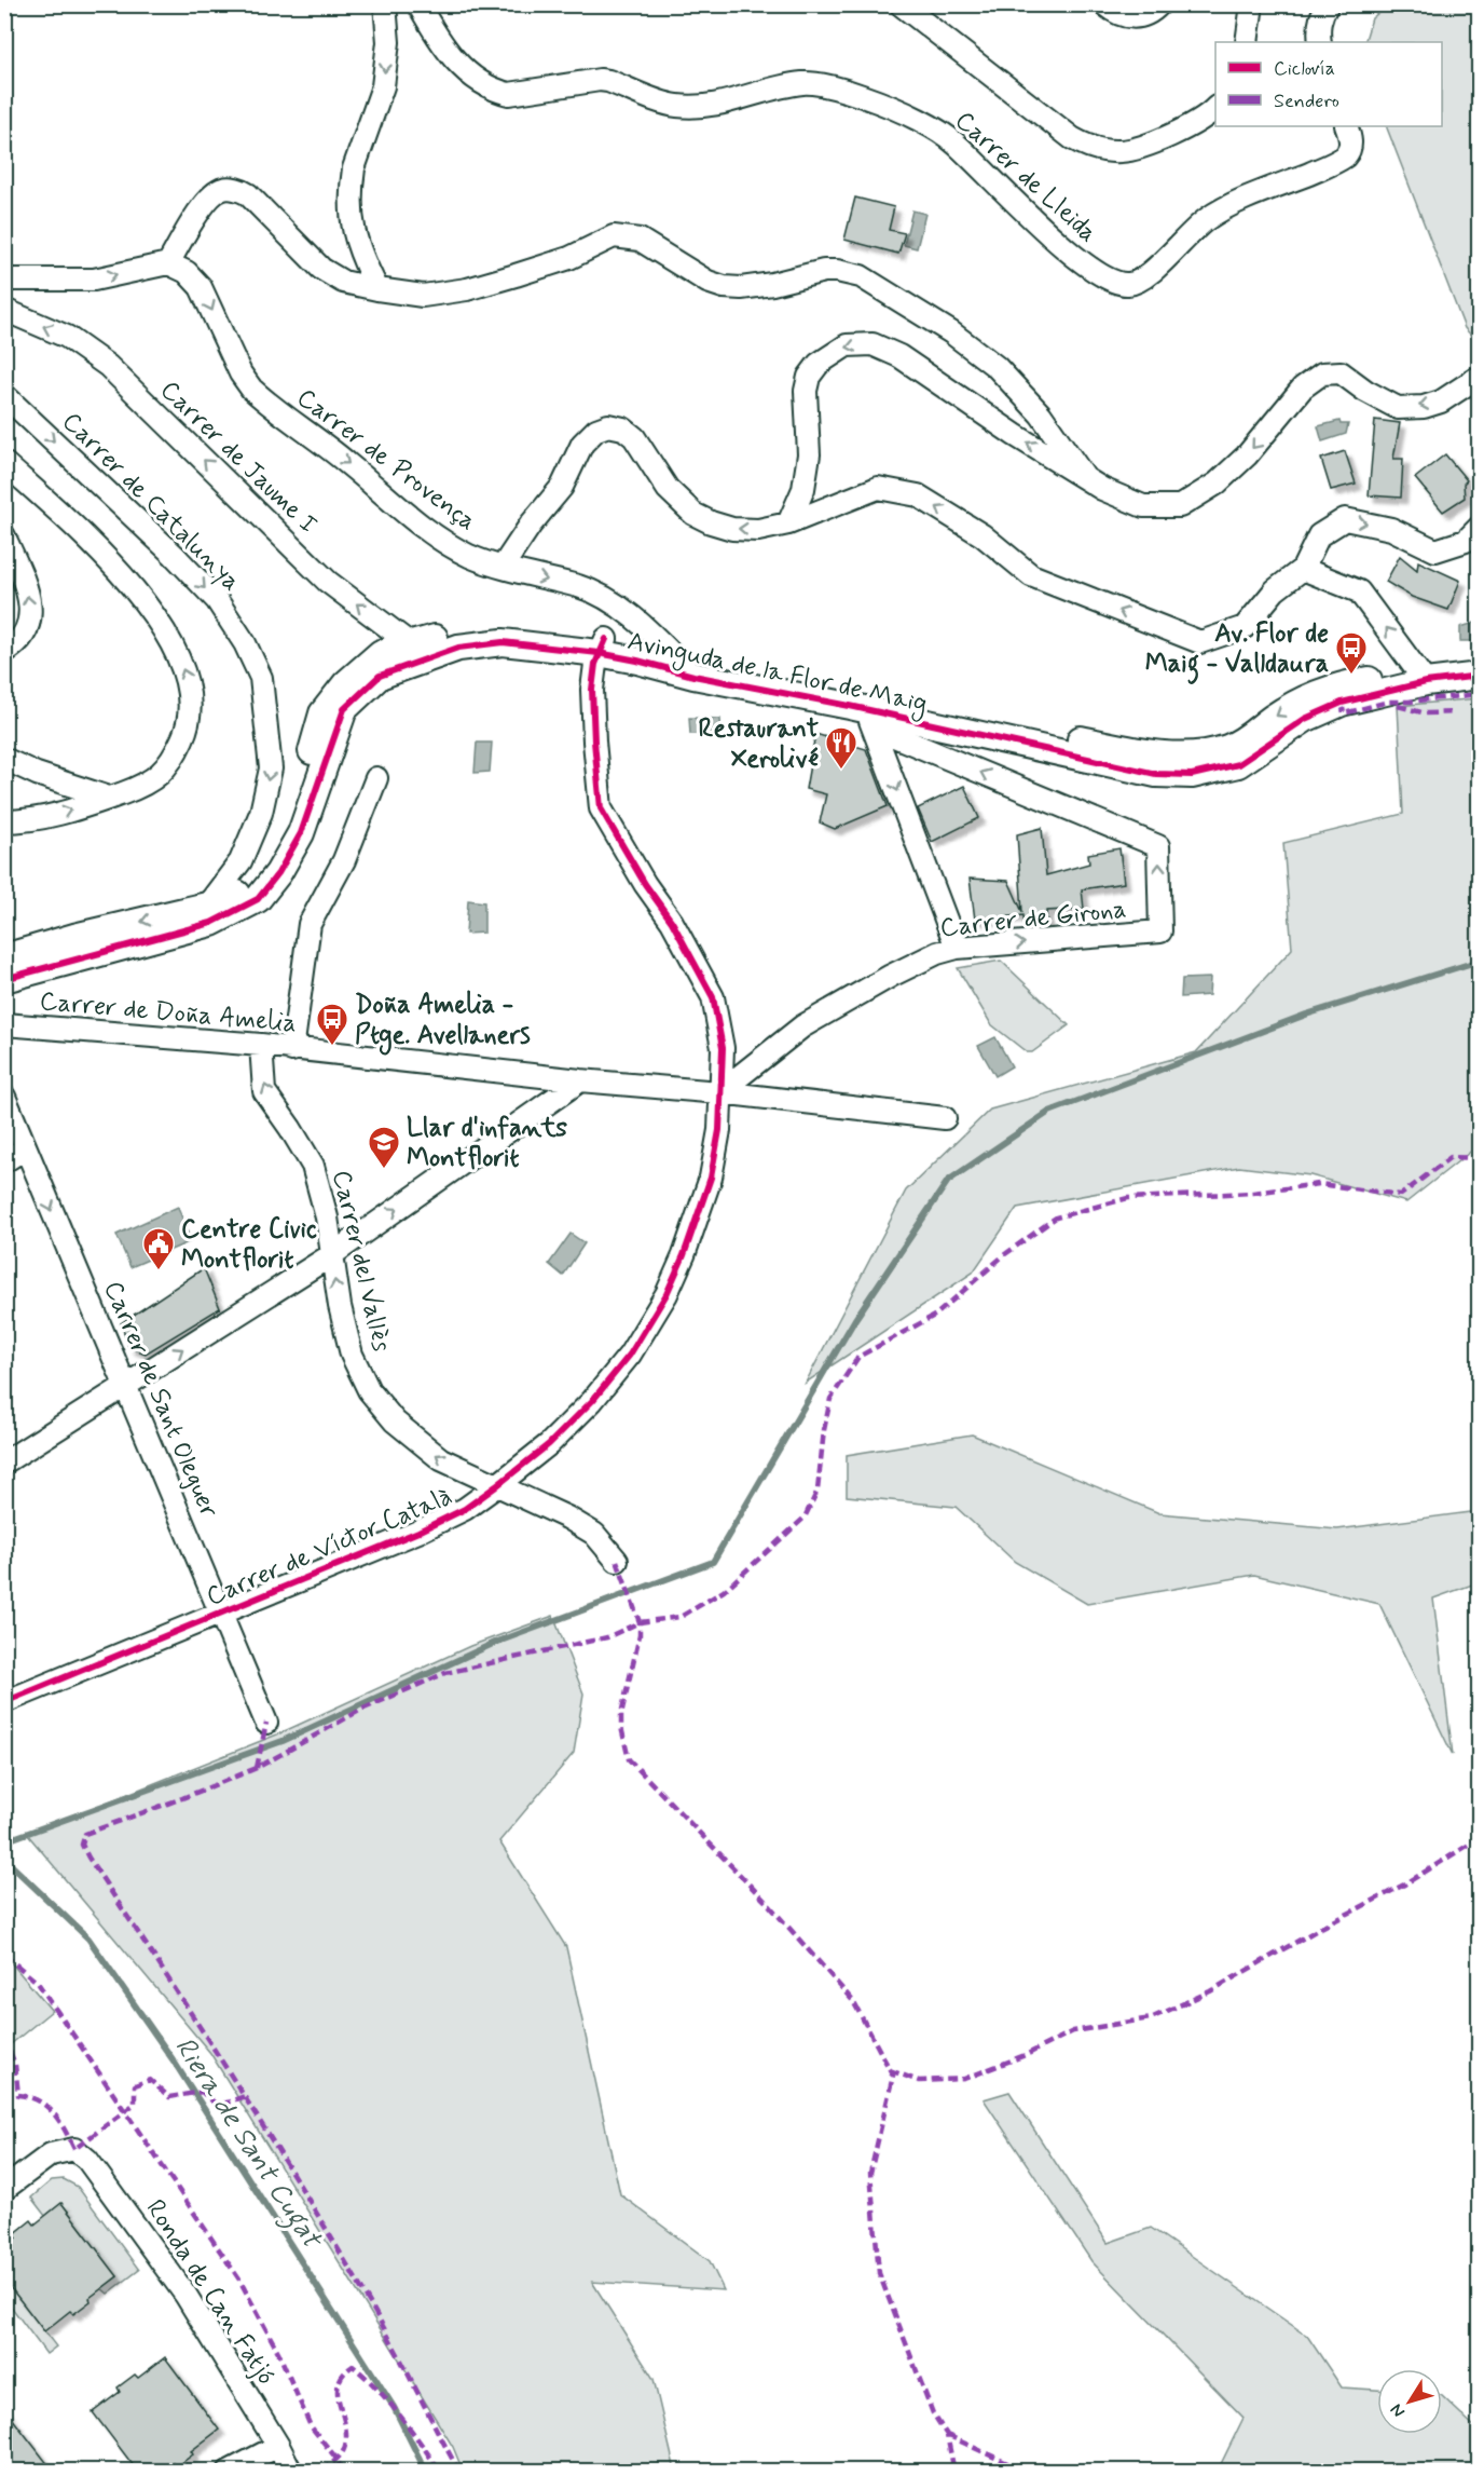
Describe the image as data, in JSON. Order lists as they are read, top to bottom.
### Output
{
  "streets": {
    "street": [
      "Carrer de Lleida",
      "Carrer de Jaume I",
      "Carrer de Provença",
      "Carrer de Catalunya",
      "Avinguda de la Flor de Maig",
      "Carrer de Girona",
      "Carrer de Doña Amelia",
      "Carrer del Vallès",
      "Carrer de Sant Oleguer",
      "Carrer de Víctor Català",
      "Ronda de Can Fatjó"
    ]
  },
  "crossings": [
    ["Carrer de Jaume I", "Avinguda de la Flor de Maig"],
    ["Carrer de Provença", "Avinguda de la Flor de Maig"],
    ["Carrer de Catalunya", "Avinguda de la Flor de Maig"],
    ["Avinguda de la Flor de Maig", "Carrer de Girona"],
    ["Avinguda de la Flor de Maig", "Carrer de Víctor Català"],
    ["Carrer de Girona", "Carrer de Doña Amelia"],
    ["Carrer de Girona", "Carrer de Víctor Català"],
    ["Carrer de Doña Amelia", "Carrer del Vallès"],
    ["Carrer de Doña Amelia", "Carrer de Víctor Català"],
    ["Carrer del Vallès", "Carrer de Víctor Català"],
    ["Carrer de Sant Oleguer", "Carrer de Víctor Català"]
  ],
  "one_way": [
    "Carrer de Jaume I",
    "Carrer de Provença",
    "Carrer de Catalunya",
    "Carrer del Vallès",
    "Carrer de Sant Oleguer"
  ],
  "water": ["Riera de Sant Cugat"],
  "places": {
    "bus stop": ["Av. Flor de Maig - Valldaura", "Doña Amelia - Ptge. Avellaners"],
    "restaurant": ["Restaurant Xerolivé"],
    "school or university": ["Llar d'infants Montflorit"],
    "public building": ["Centre Civic Montflorit"]
  },
  "legend": ["Ciclovía", "Sendero"],
  "north": "bottom left"
}
